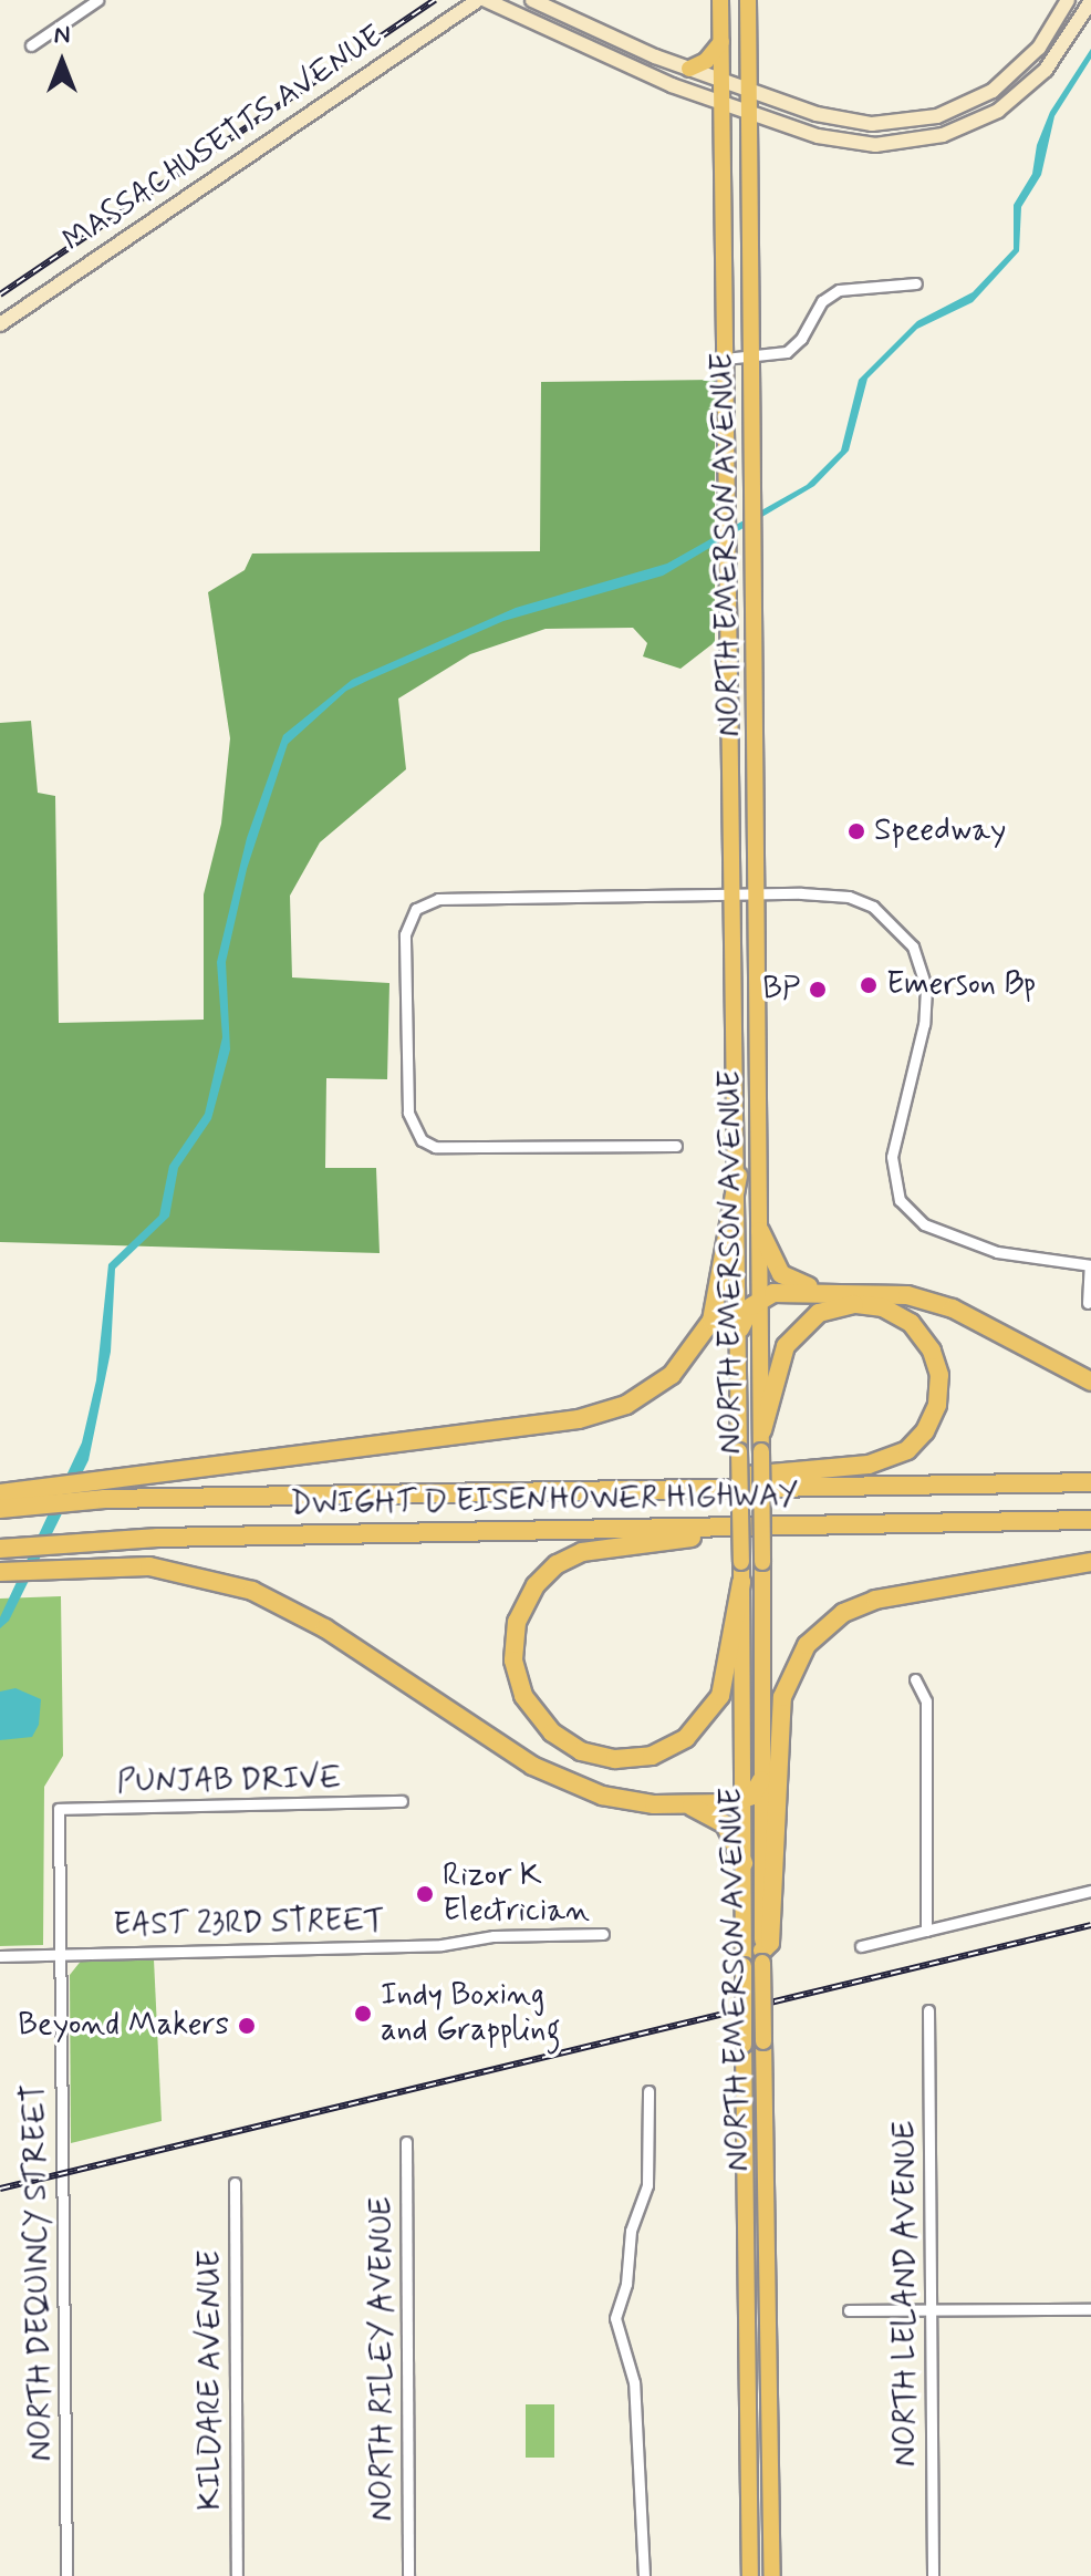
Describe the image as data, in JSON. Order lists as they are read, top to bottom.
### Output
{
  "streets": {
    "highway": ["DWIGHT D EISENHOWER HIGHWAY"],
    "main road": ["MASSACHUSETTS AVENUE", "NORTH EMERSON AVENUE"],
    "street": [
      "PUNJAB DRIVE",
      "EAST 23RD STREET",
      "NORTH DEQUINCY STREET",
      "NORTH LELAND AVENUE",
      "NORTH RILEY AVENUE",
      "KILDARE AVENUE"
    ]
  },
  "crossings": [
    ["PUNJAB DRIVE", "NORTH DEQUINCY STREET"],
    ["EAST 23RD STREET", "NORTH DEQUINCY STREET"]
  ],
  "places": [
    "Speedway",
    "Emerson Bp",
    "BP",
    "Rizor K Electrician",
    "Indy Boxing and Grappling",
    "Beyond Makers"
  ],
  "north": "top"
}
